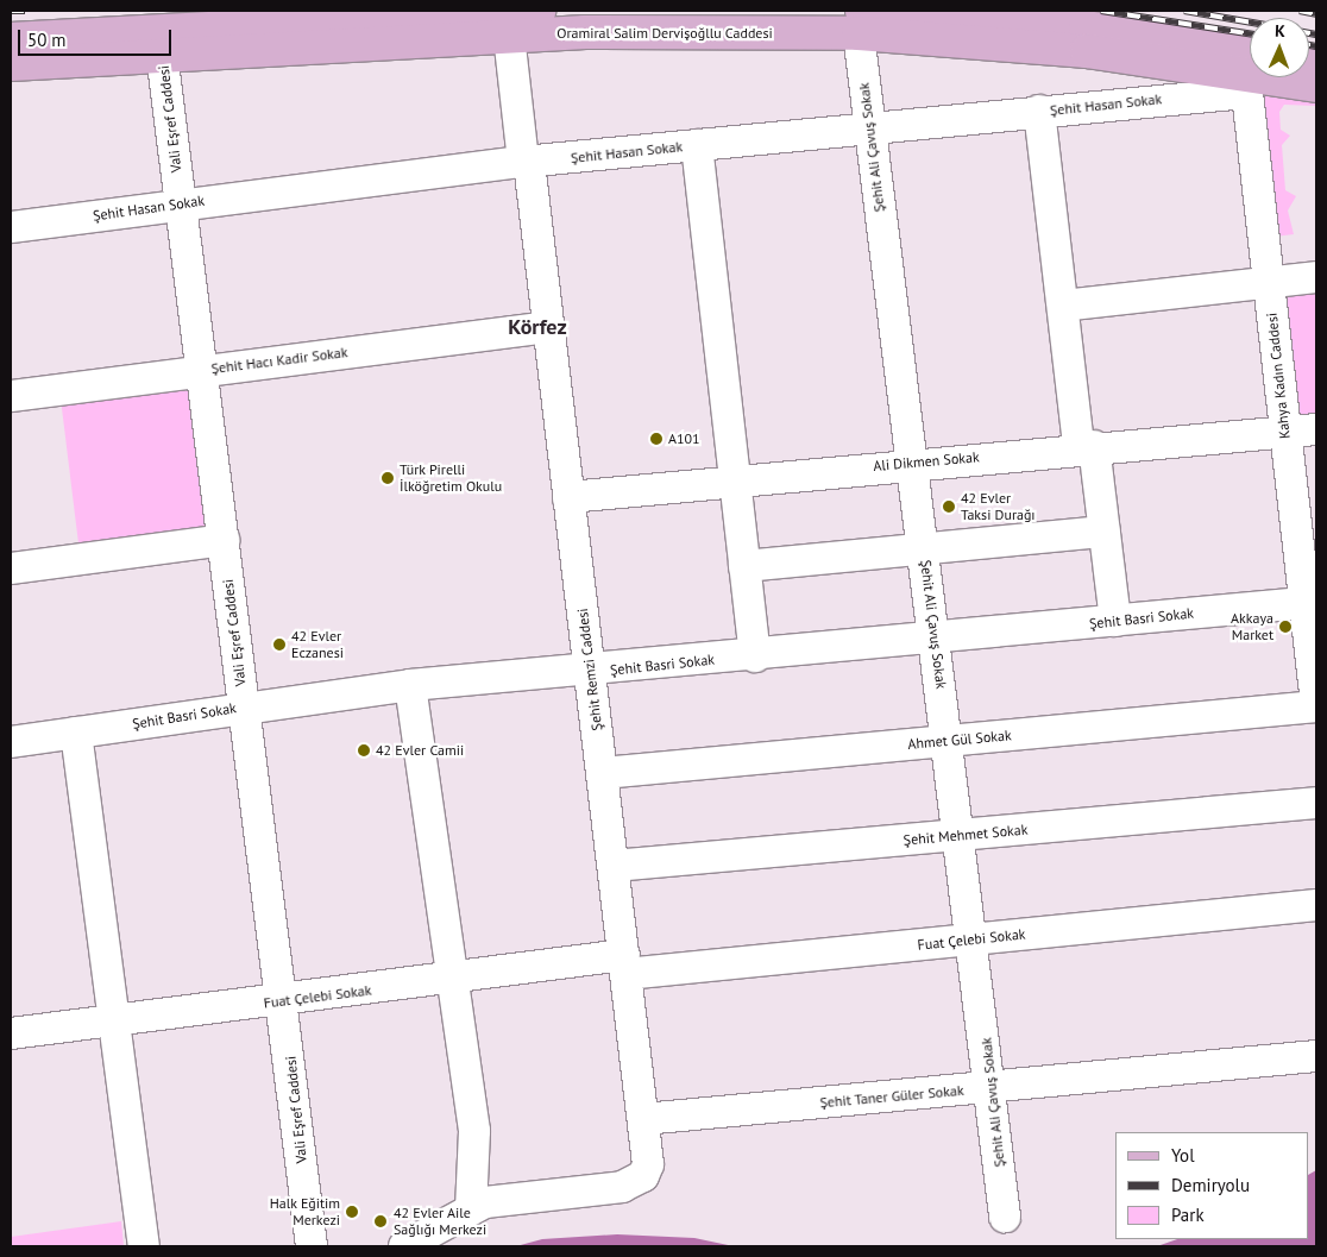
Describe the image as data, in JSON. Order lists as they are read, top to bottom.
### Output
{
  "streets": {
    "main road": ["Oramiral Salim Dervişoğllu Caddesi"],
    "street": [
      "Şehit Hasan Sokak",
      "Vali Eşref Caddesi",
      "Şehit Ali Çavuş Sokak",
      "Şehit Hacı Kadir Sokak",
      "Kahya Kadın Caddesi",
      "Ali Dikmen Sokak",
      "Şehit Basri Sokak",
      "Şehit Remzi Caddesi",
      "Ahmet Gül Sokak",
      "Şehit Mehmet Sokak",
      "Fuat Çelebi Sokak",
      "Şehit Taner Güler Sokak"
    ]
  },
  "crossings": [
    ["Oramiral Salim Dervişoğllu Caddesi", "Şehit Hasan Sokak"],
    ["Oramiral Salim Dervişoğllu Caddesi", "Vali Eşref Caddesi"],
    ["Oramiral Salim Dervişoğllu Caddesi", "Şehit Ali Çavuş Sokak"],
    ["Oramiral Salim Dervişoğllu Caddesi", "Şehit Remzi Caddesi"],
    ["Şehit Hasan Sokak", "Vali Eşref Caddesi"],
    ["Şehit Hasan Sokak", "Şehit Ali Çavuş Sokak"],
    ["Şehit Hasan Sokak", "Şehit Remzi Caddesi"],
    ["Vali Eşref Caddesi", "Şehit Hacı Kadir Sokak"],
    ["Vali Eşref Caddesi", "Şehit Basri Sokak"],
    ["Vali Eşref Caddesi", "Fuat Çelebi Sokak"],
    ["Şehit Ali Çavuş Sokak", "Ali Dikmen Sokak"],
    ["Şehit Ali Çavuş Sokak", "Şehit Basri Sokak"],
    ["Şehit Ali Çavuş Sokak", "Ahmet Gül Sokak"],
    ["Şehit Ali Çavuş Sokak", "Şehit Mehmet Sokak"],
    ["Şehit Ali Çavuş Sokak", "Fuat Çelebi Sokak"],
    ["Şehit Ali Çavuş Sokak", "Şehit Taner Güler Sokak"],
    ["Şehit Hacı Kadir Sokak", "Şehit Remzi Caddesi"],
    ["Kahya Kadın Caddesi", "Ali Dikmen Sokak"],
    ["Kahya Kadın Caddesi", "Şehit Basri Sokak"],
    ["Kahya Kadın Caddesi", "Ahmet Gül Sokak"],
    ["Ali Dikmen Sokak", "Şehit Remzi Caddesi"],
    ["Şehit Basri Sokak", "Şehit Remzi Caddesi"],
    ["Şehit Remzi Caddesi", "Ahmet Gül Sokak"],
    ["Şehit Remzi Caddesi", "Şehit Mehmet Sokak"],
    ["Şehit Remzi Caddesi", "Fuat Çelebi Sokak"],
    ["Şehit Remzi Caddesi", "Şehit Taner Güler Sokak"]
  ],
  "districts": ["Körfez"],
  "places": [
    "A101",
    "Türk Pirelli İlköğretim Okulu",
    "42 Evler Taksi Durağı",
    "Akkaya Market",
    "42 Evler Eczanesi",
    "42 Evler Camii",
    "Halk Eğitim Merkezi",
    "42 Evler Aile Sağlığı Merkezi"
  ],
  "legend": ["Yol", "Demiryolu", "Park"],
  "scale_bar": "50 m",
  "north": "top"
}
